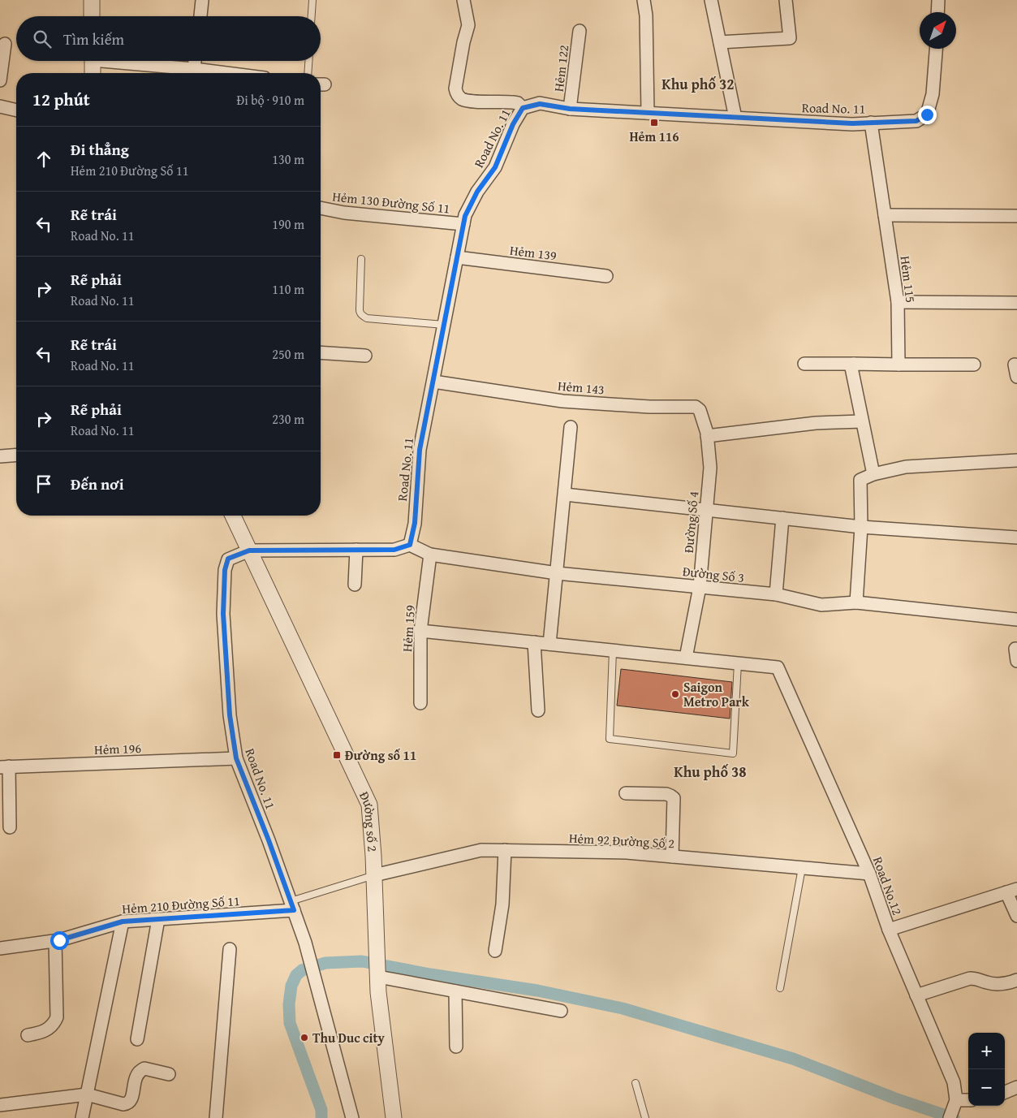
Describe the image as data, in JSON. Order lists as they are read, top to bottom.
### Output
{
  "streets": {
    "street": [
      "Hẻm 122",
      "Road No. 11",
      "Hẻm 130 Đường Số 11",
      "Hẻm 139",
      "Hẻm 115",
      "Hẻm 143",
      "Đường Số 4",
      "Đường Số 3",
      "Hẻm 159",
      "Hẻm 196",
      "Đường số 2",
      "Hẻm 92 Đường Số 2",
      "Road No.12",
      "Hẻm 210 Đường Số 11"
    ]
  },
  "crossings": [
    ["Hẻm 122", "Road No. 11"],
    ["Road No. 11", "Hẻm 130 Đường Số 11"],
    ["Road No. 11", "Hẻm 139"],
    ["Road No. 11", "Hẻm 115"],
    ["Road No. 11", "Hẻm 143"],
    ["Road No. 11", "Đường Số 3"],
    ["Road No. 11", "Hẻm 196"],
    ["Road No. 11", "Đường số 2"],
    ["Road No. 11", "Hẻm 210 Đường Số 11"],
    ["Hẻm 143", "Đường Số 4"],
    ["Đường Số 4", "Đường Số 3"],
    ["Đường Số 3", "Hẻm 159"],
    ["Đường số 2", "Hẻm 92 Đường Số 2"],
    ["Hẻm 92 Đường Số 2", "Road No.12"]
  ],
  "districts": ["Khu phố 32", "Khu phố 38"],
  "places": {
    "transit": ["Hẻm 116", "Đường số 11"],
    "other": ["Saigon Metro Park", "Thu Duc city"]
  },
  "north": "top right",
  "page": {
    "search": "Tìm kiếm",
    "heading": ["12 phút", "Đi bộ · 910 m"],
    "list": [
      ["Đi thẳng", "Hẻm 210 Đường Số 11", "130 m"],
      ["Rẽ trái", "Road No. 11", "190 m"],
      ["Rẽ phải", "Road No. 11", "110 m"],
      ["Rẽ trái", "Road No. 11", "250 m"],
      ["Rẽ phải", "Road No. 11", "230 m"],
      "Đến nơi"
    ],
    "map_buttons": ["+", "−"]
  }
}
